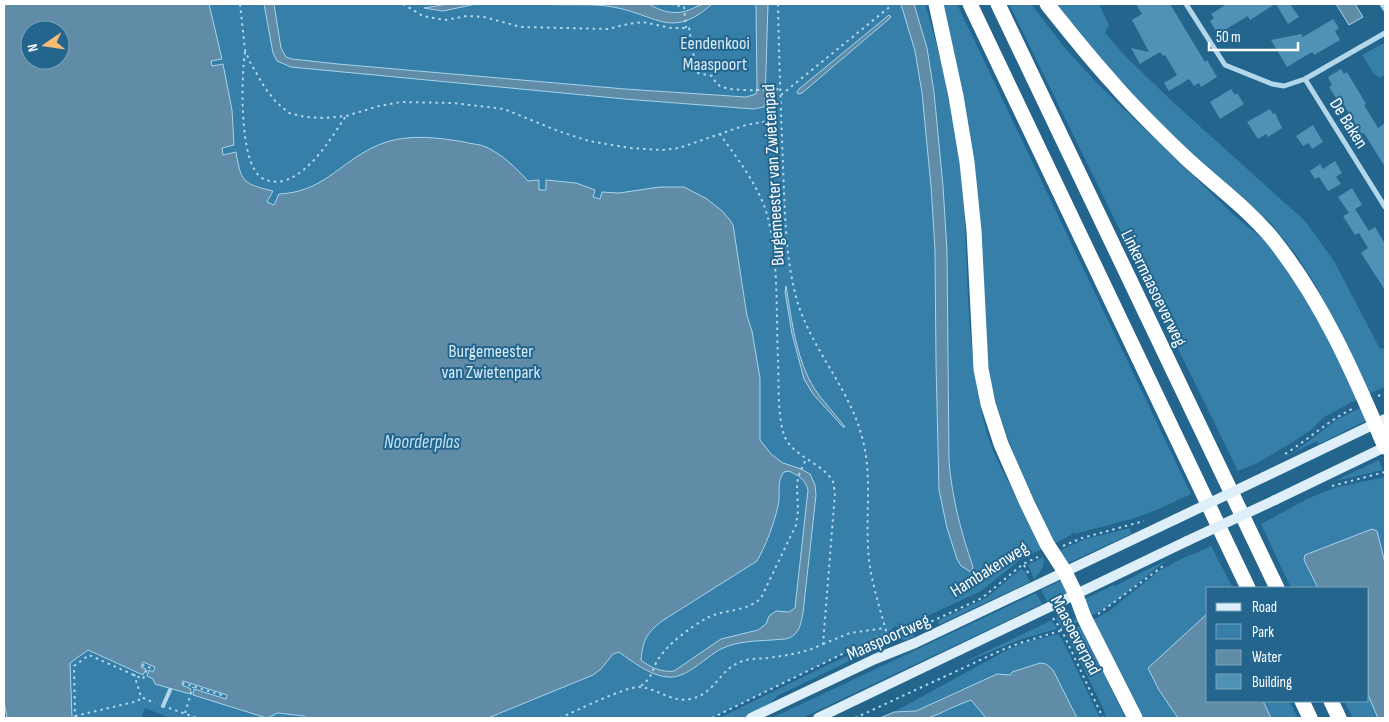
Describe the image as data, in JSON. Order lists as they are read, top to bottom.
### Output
{
  "streets": {
    "highway": ["Linkermaasoeverweg"],
    "main road": ["Maaspoortweg"],
    "street": ["De Baken"],
    "path": ["Burgemeester van Zwietenpad", "Hambakenweg", "Maasoeverpad"]
  },
  "crossings": [
    ["Hambakenweg", "Maasoeverpad"],
    ["Maasoeverpad", "Maaspoortweg"]
  ],
  "water": ["Noorderplas"],
  "parks": ["Eendenkooi Maaspoort", "Burgemeester van Zwietenpark"],
  "legend": [
    "Road",
    "Park",
    "Water",
    "Building"
  ],
  "scale_bar": "50 m",
  "north": "left"
}
